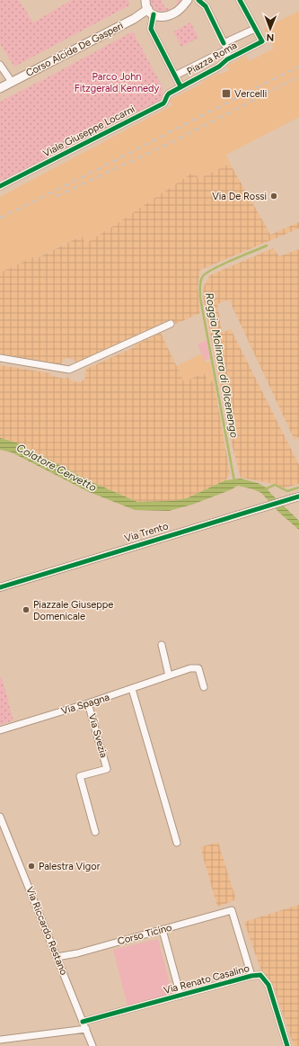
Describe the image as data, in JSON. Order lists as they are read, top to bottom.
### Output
{
  "streets": {
    "main road": ["Corso Alcide De Gasperi", "Piazza Roma"],
    "street": [
      "Viale Giuseppe Locarni",
      "Via Trento",
      "Via Spagna",
      "Via Svezia",
      "Via Riccardo Restano",
      "Corso Ticino",
      "Via Renato Casalino"
    ]
  },
  "crossings": [
    ["Corso Alcide De Gasperi", "Piazza Roma"],
    ["Piazza Roma", "Viale Giuseppe Locarni"],
    ["Via Spagna", "Via Svezia"],
    ["Via Riccardo Restano", "Corso Ticino"],
    ["Via Riccardo Restano", "Via Renato Casalino"],
    ["Corso Ticino", "Via Renato Casalino"]
  ],
  "water": ["Roggia Molinara di Olcenengo", "Colatore Cervetto"],
  "parks": ["Parco John Fitzgerald Kennedy"],
  "places": {
    "transit": ["Vercelli"],
    "other": ["Via De Rossi", "Piazzale Giuseppe Domenicale", "Palestra Vigor"]
  },
  "north": "bottom"
}
